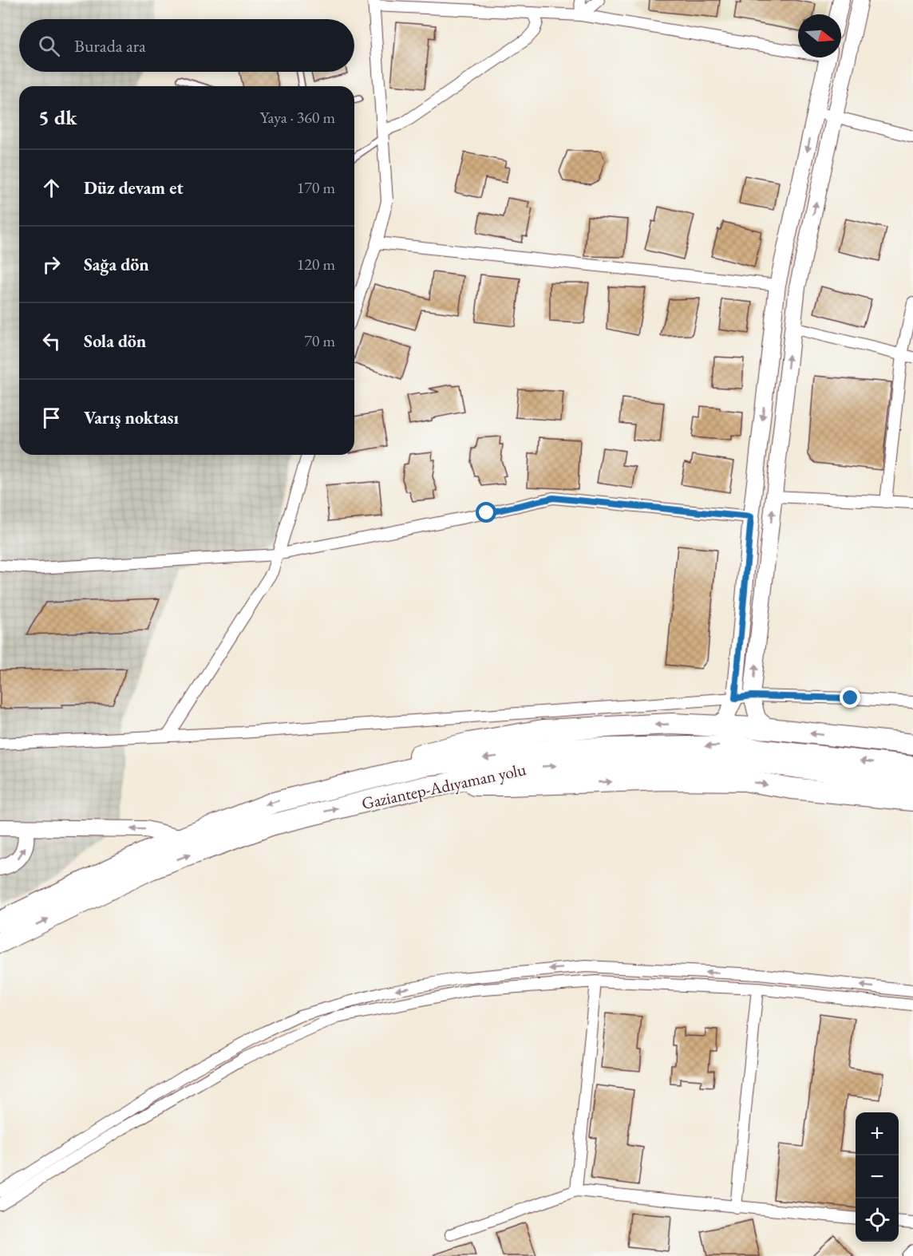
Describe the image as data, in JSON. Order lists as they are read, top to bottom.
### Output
{
  "streets": {
    "highway": ["Gaziantep-Adıyaman yolu"]
  },
  "north": "right",
  "page": {
    "search": "Burada ara",
    "heading": ["5 dk", "Yaya · 360 m"],
    "list": [
      ["Düz devam et", "170 m"],
      ["Sağa dön", "120 m"],
      ["Sola dön", "70 m"],
      "Varış noktası"
    ],
    "map_buttons": ["+", "−"]
  }
}
